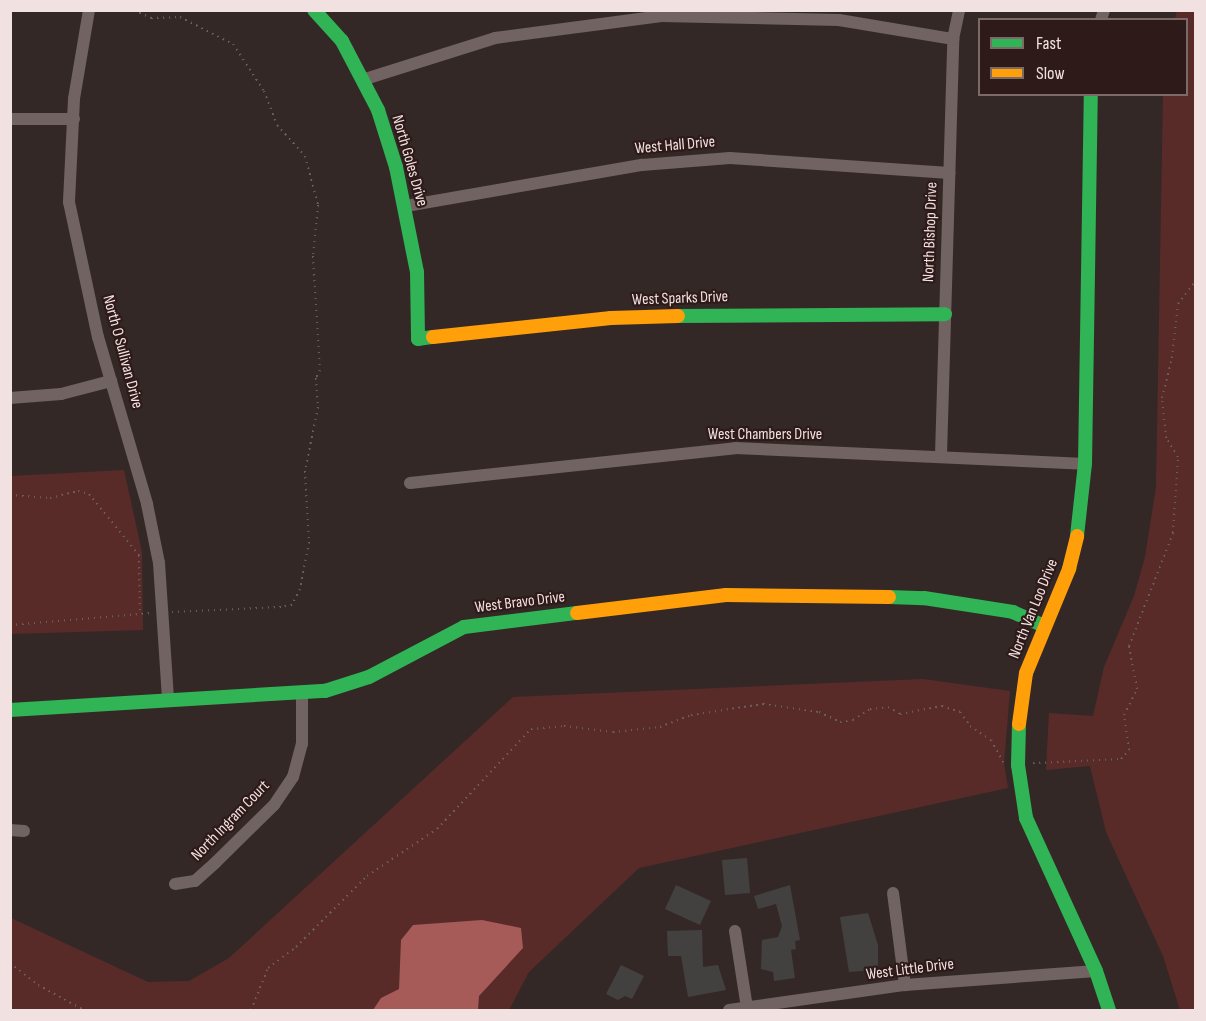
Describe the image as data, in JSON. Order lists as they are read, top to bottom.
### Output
{
  "streets": {
    "street": [
      "West Hall Drive",
      "North Goles Drive",
      "North Bishop Drive",
      "West Sparks Drive",
      "North O Sullivan Drive",
      "West Chambers Drive",
      "West Bravo Drive",
      "North Van Loo Drive",
      "North Ingram Court",
      "West Little Drive"
    ]
  },
  "crossings": [
    ["West Hall Drive", "North Goles Drive"],
    ["West Hall Drive", "North Bishop Drive"],
    ["North Goles Drive", "West Sparks Drive"],
    ["North Bishop Drive", "West Sparks Drive"],
    ["North Bishop Drive", "West Chambers Drive"],
    ["North O Sullivan Drive", "West Bravo Drive"],
    ["West Chambers Drive", "North Van Loo Drive"],
    ["West Bravo Drive", "North Van Loo Drive"],
    ["West Bravo Drive", "North Ingram Court"],
    ["North Van Loo Drive", "West Little Drive"]
  ],
  "legend": ["Fast", "Slow"]
}
